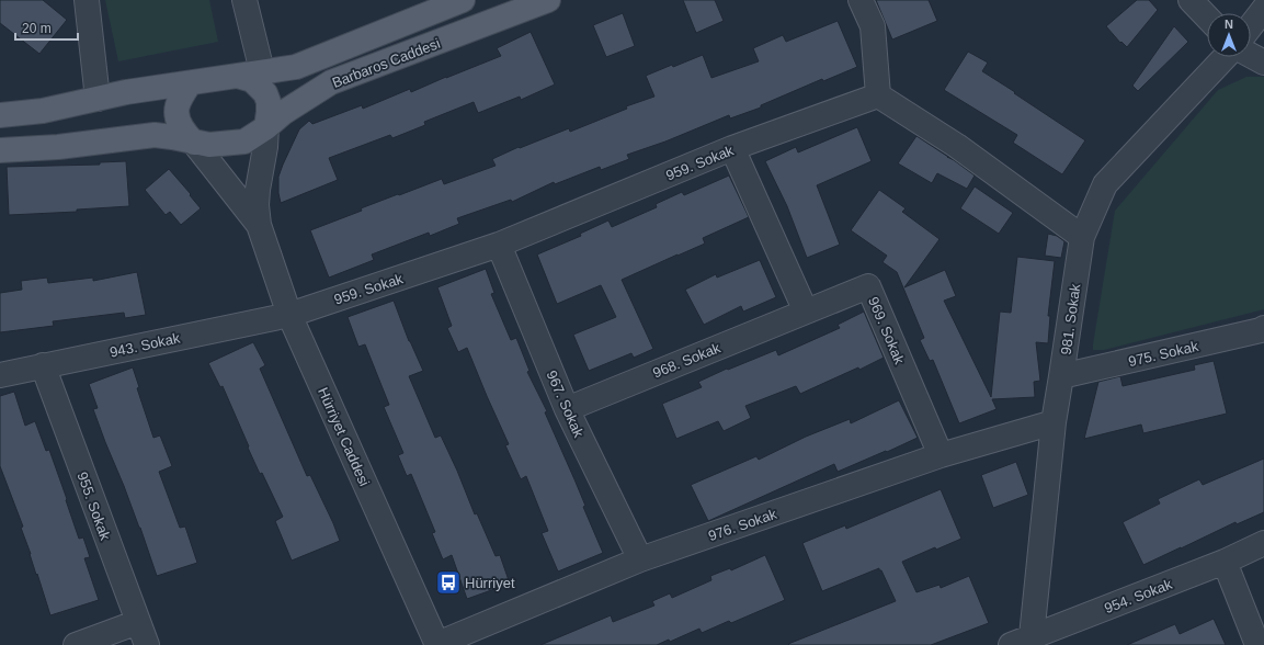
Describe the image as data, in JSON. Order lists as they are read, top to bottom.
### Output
{
  "streets": {
    "main road": ["Barbaros Caddesi", "Hürriyet Caddesi"],
    "street": [
      "959. Sokak",
      "981. Sokak",
      "969. Sokak",
      "943. Sokak",
      "975. Sokak",
      "968. Sokak",
      "967. Sokak",
      "955. Sokak",
      "976. Sokak",
      "954. Sokak"
    ]
  },
  "crossings": [
    ["Barbaros Caddesi", "Hürriyet Caddesi"],
    ["959. Sokak", "943. Sokak"],
    ["959. Sokak", "967. Sokak"],
    ["959. Sokak", "Hürriyet Caddesi"],
    ["981. Sokak", "975. Sokak"],
    ["981. Sokak", "976. Sokak"],
    ["981. Sokak", "954. Sokak"],
    ["969. Sokak", "968. Sokak"],
    ["969. Sokak", "976. Sokak"],
    ["943. Sokak", "Hürriyet Caddesi"],
    ["943. Sokak", "955. Sokak"],
    ["968. Sokak", "967. Sokak"],
    ["967. Sokak", "976. Sokak"],
    ["Hürriyet Caddesi", "976. Sokak"]
  ],
  "places": {
    "bus stop": ["Hürriyet"]
  },
  "scale_bar": "20 m",
  "north": "top"
}
